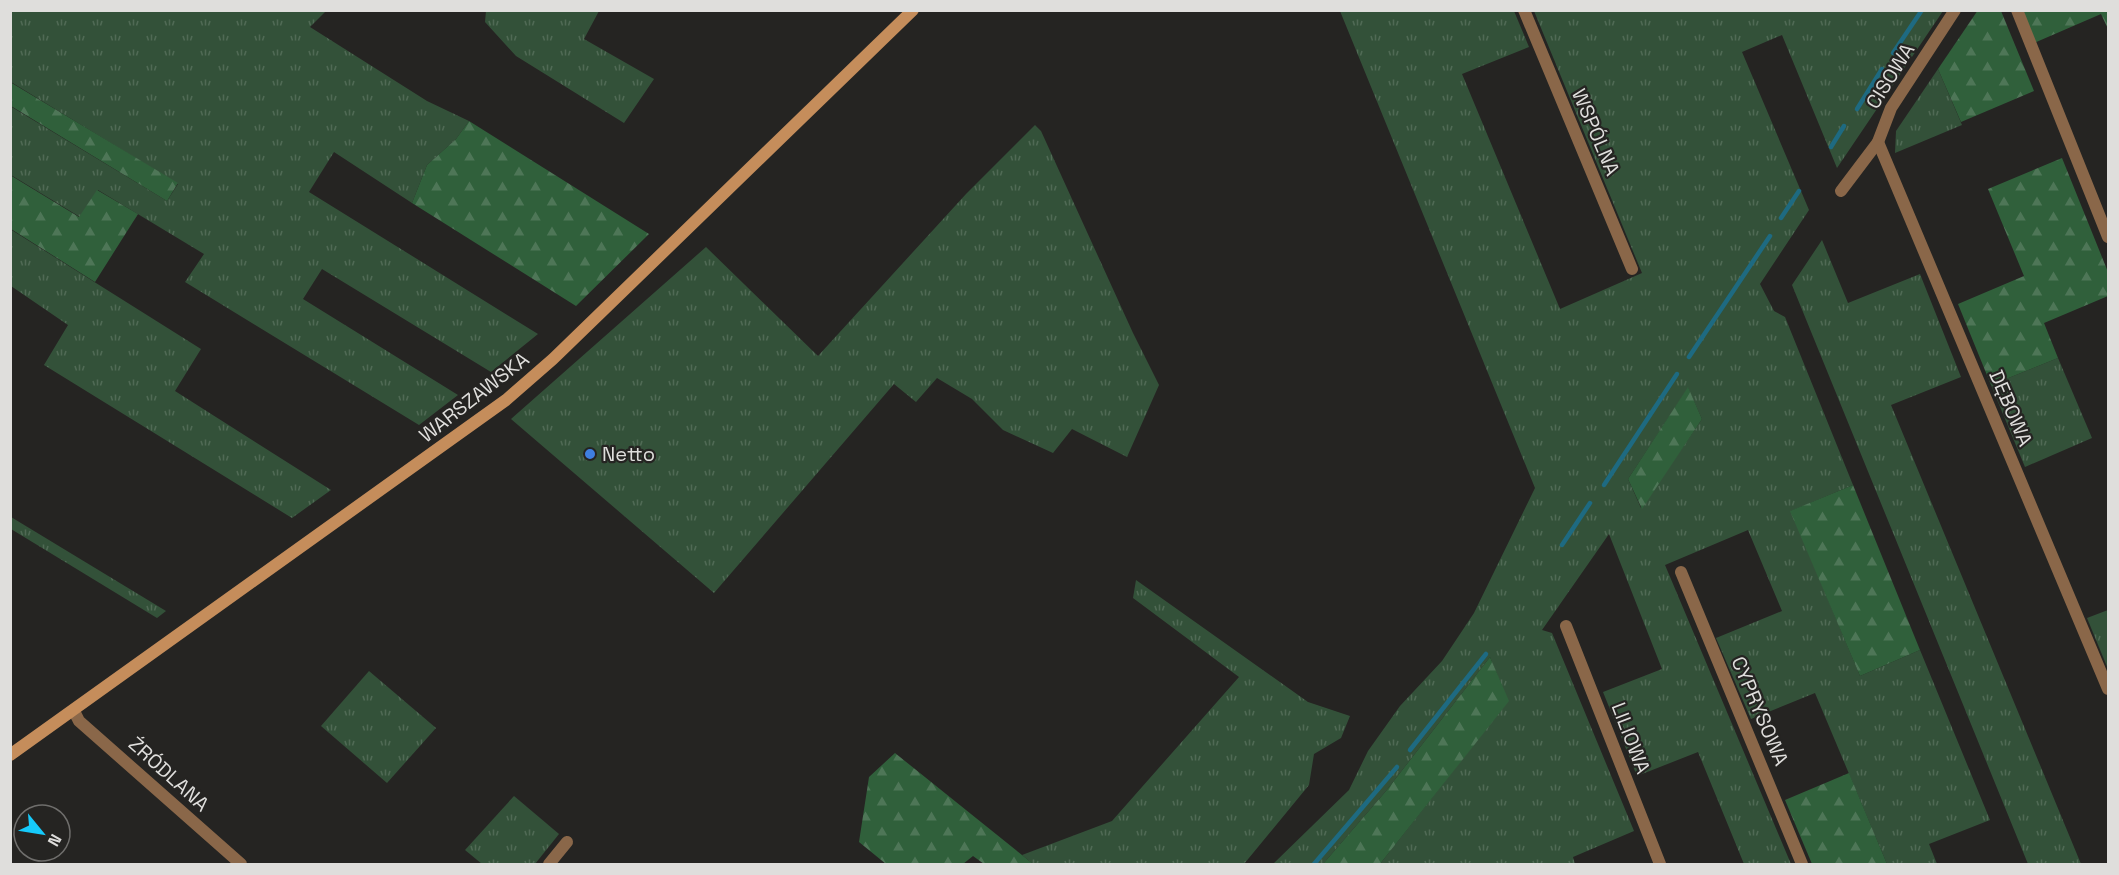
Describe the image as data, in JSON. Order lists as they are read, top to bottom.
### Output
{
  "streets": {
    "main road": ["WARSZAWSKA"],
    "street": [
      "CISOWA",
      "WSPÓLNA",
      "DĘBOWA",
      "CYPRYSOWA",
      "LILIOWA",
      "ŹRÓDLANA"
    ]
  },
  "crossings": [
    ["CISOWA", "DĘBOWA"],
    ["WARSZAWSKA", "ŹRÓDLANA"]
  ],
  "places": ["Netto"],
  "north": "bottom right"
}
